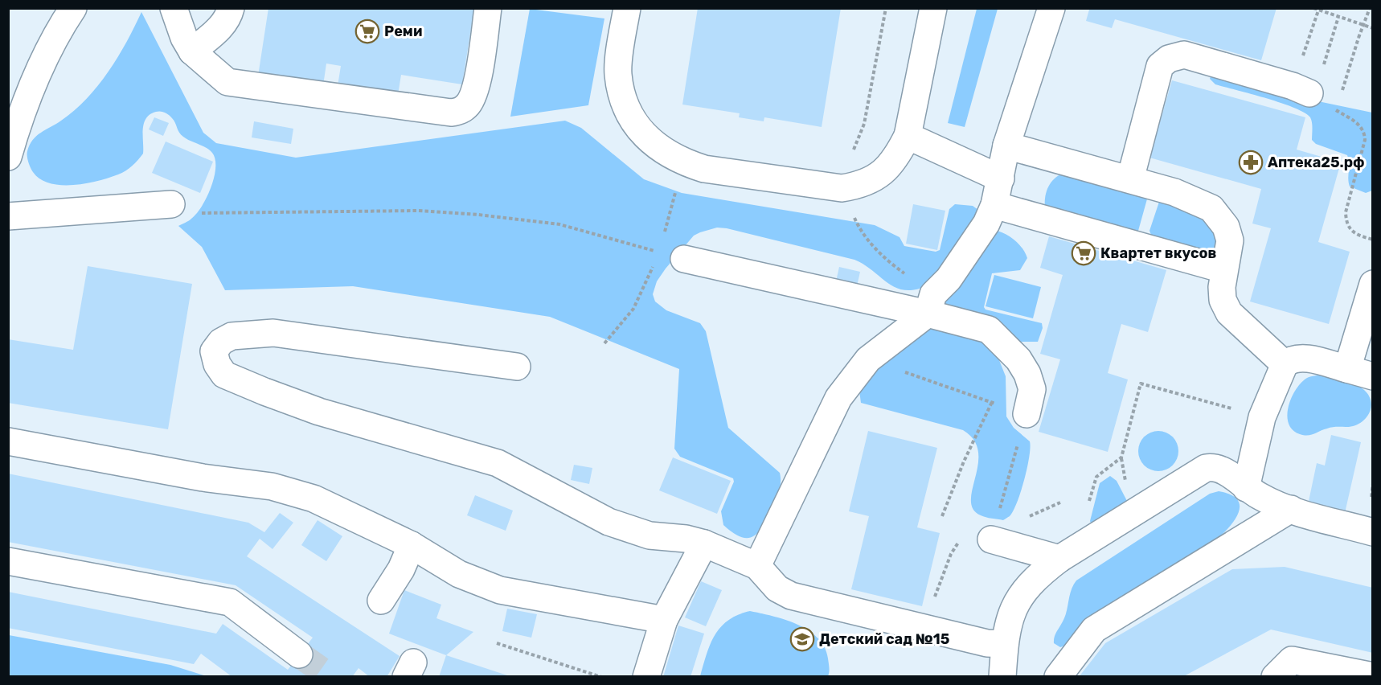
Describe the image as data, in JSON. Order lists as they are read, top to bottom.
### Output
{
  "places": {
    "supermarket": ["Реми", "Квартет вкусов"],
    "pharmacy": ["Аптека25.рф"],
    "school or university": ["Детский сад №15"]
  }
}
